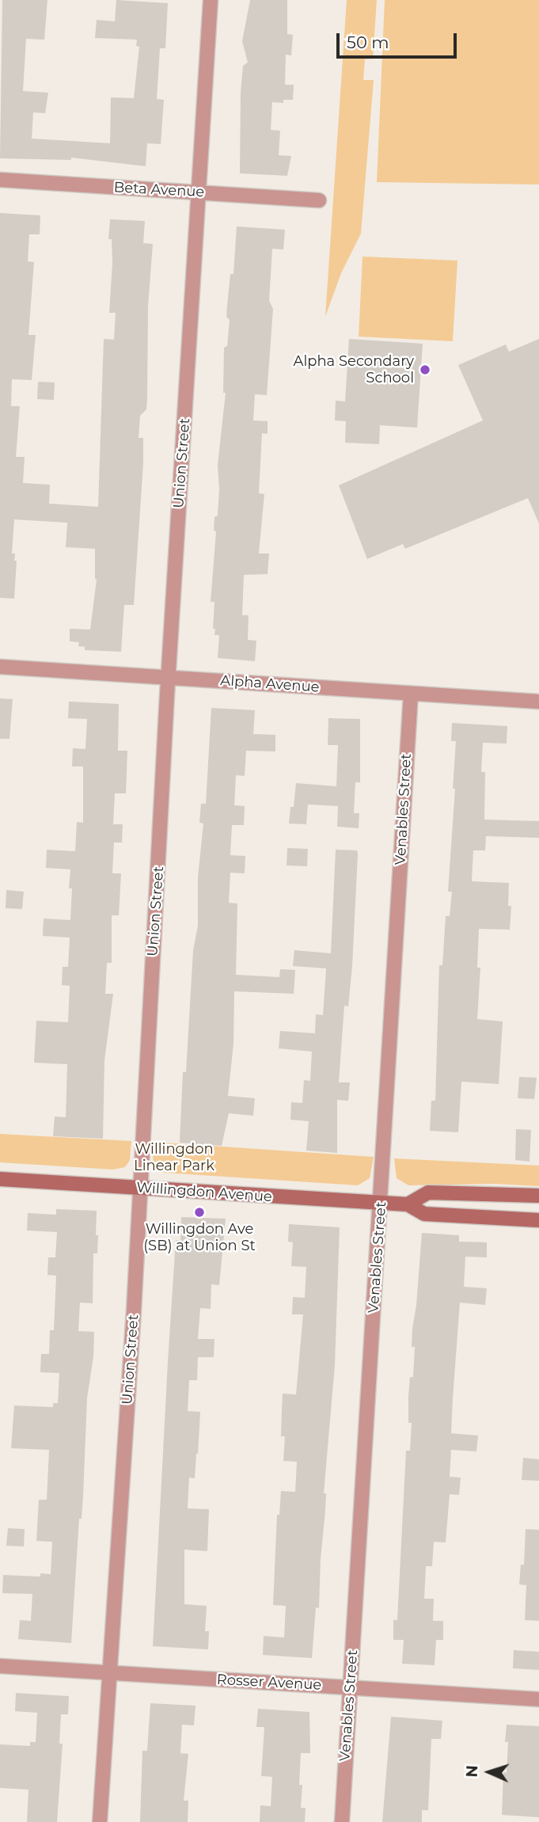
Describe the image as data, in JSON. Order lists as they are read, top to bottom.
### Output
{
  "streets": {
    "main road": ["Willingdon Avenue"],
    "street": [
      "Beta Avenue",
      "Union Street",
      "Alpha Avenue",
      "Venables Street",
      "Rosser Avenue"
    ]
  },
  "crossings": [
    ["Beta Avenue", "Union Street"],
    ["Union Street", "Alpha Avenue"],
    ["Union Street", "Willingdon Avenue"],
    ["Union Street", "Rosser Avenue"],
    ["Alpha Avenue", "Venables Street"],
    ["Venables Street", "Willingdon Avenue"],
    ["Venables Street", "Rosser Avenue"]
  ],
  "parks": ["Willingdon Linear Park"],
  "places": ["Alpha Secondary School", "Willingdon Ave (SB) at Union St"],
  "scale_bar": "50 m",
  "north": "left"
}
